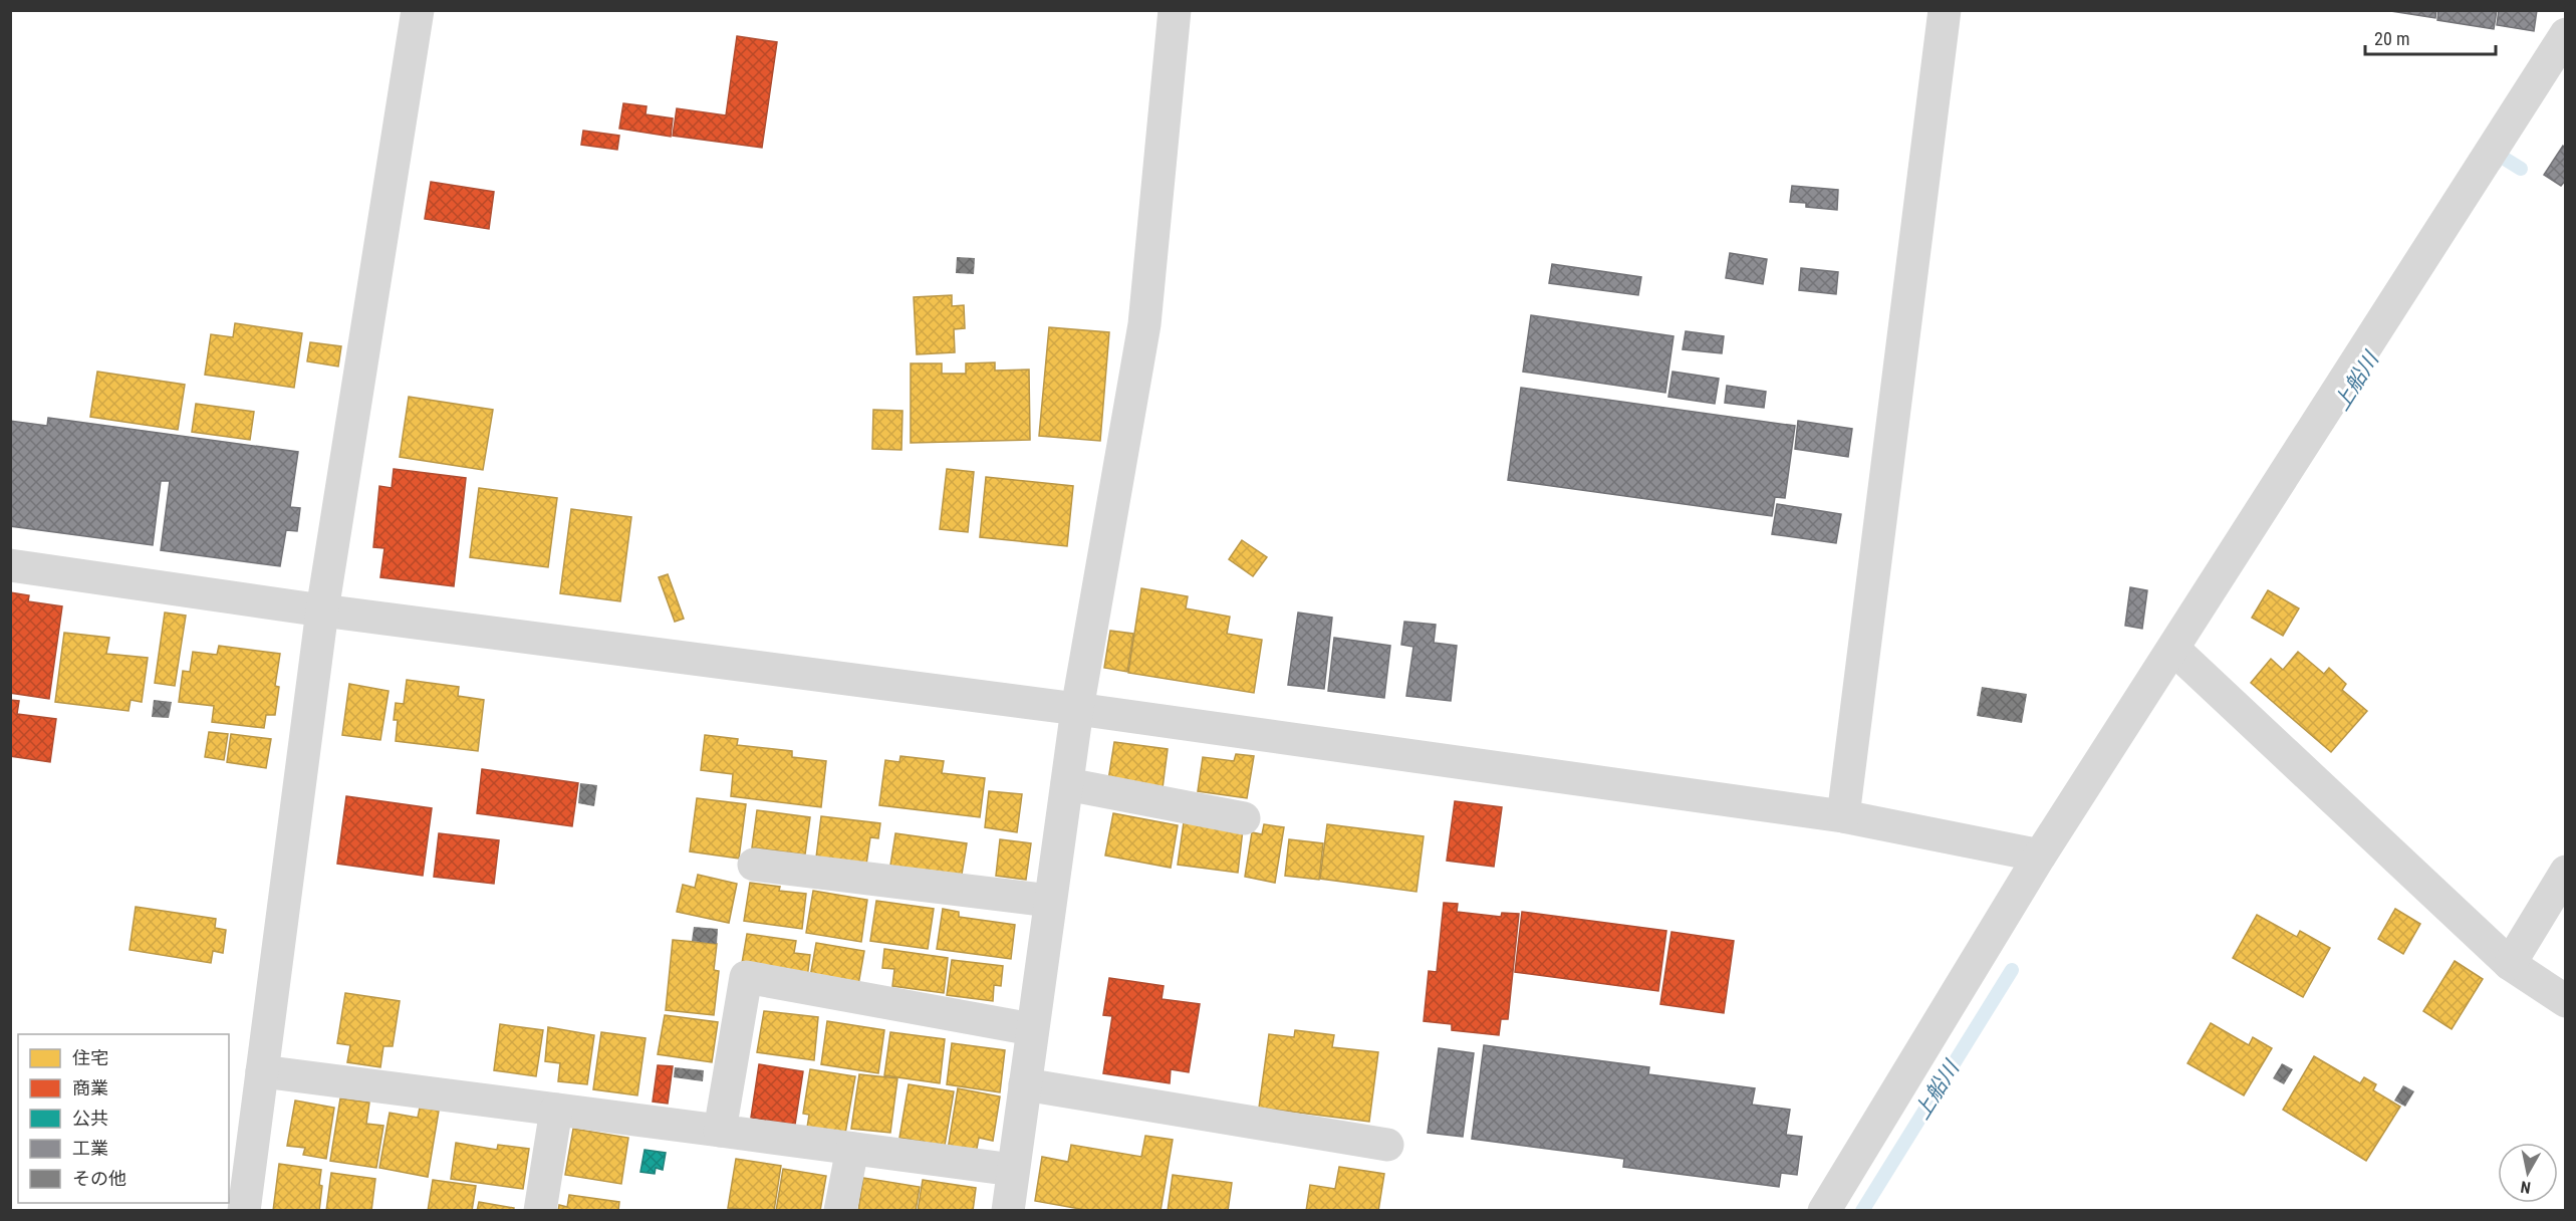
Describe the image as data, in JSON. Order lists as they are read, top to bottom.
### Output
{
  "water": ["上船川"],
  "legend": [
    "住宅",
    "商業",
    "公共",
    "工業",
    "その他"
  ],
  "scale_bar": "20 m",
  "north": "bottom"
}
